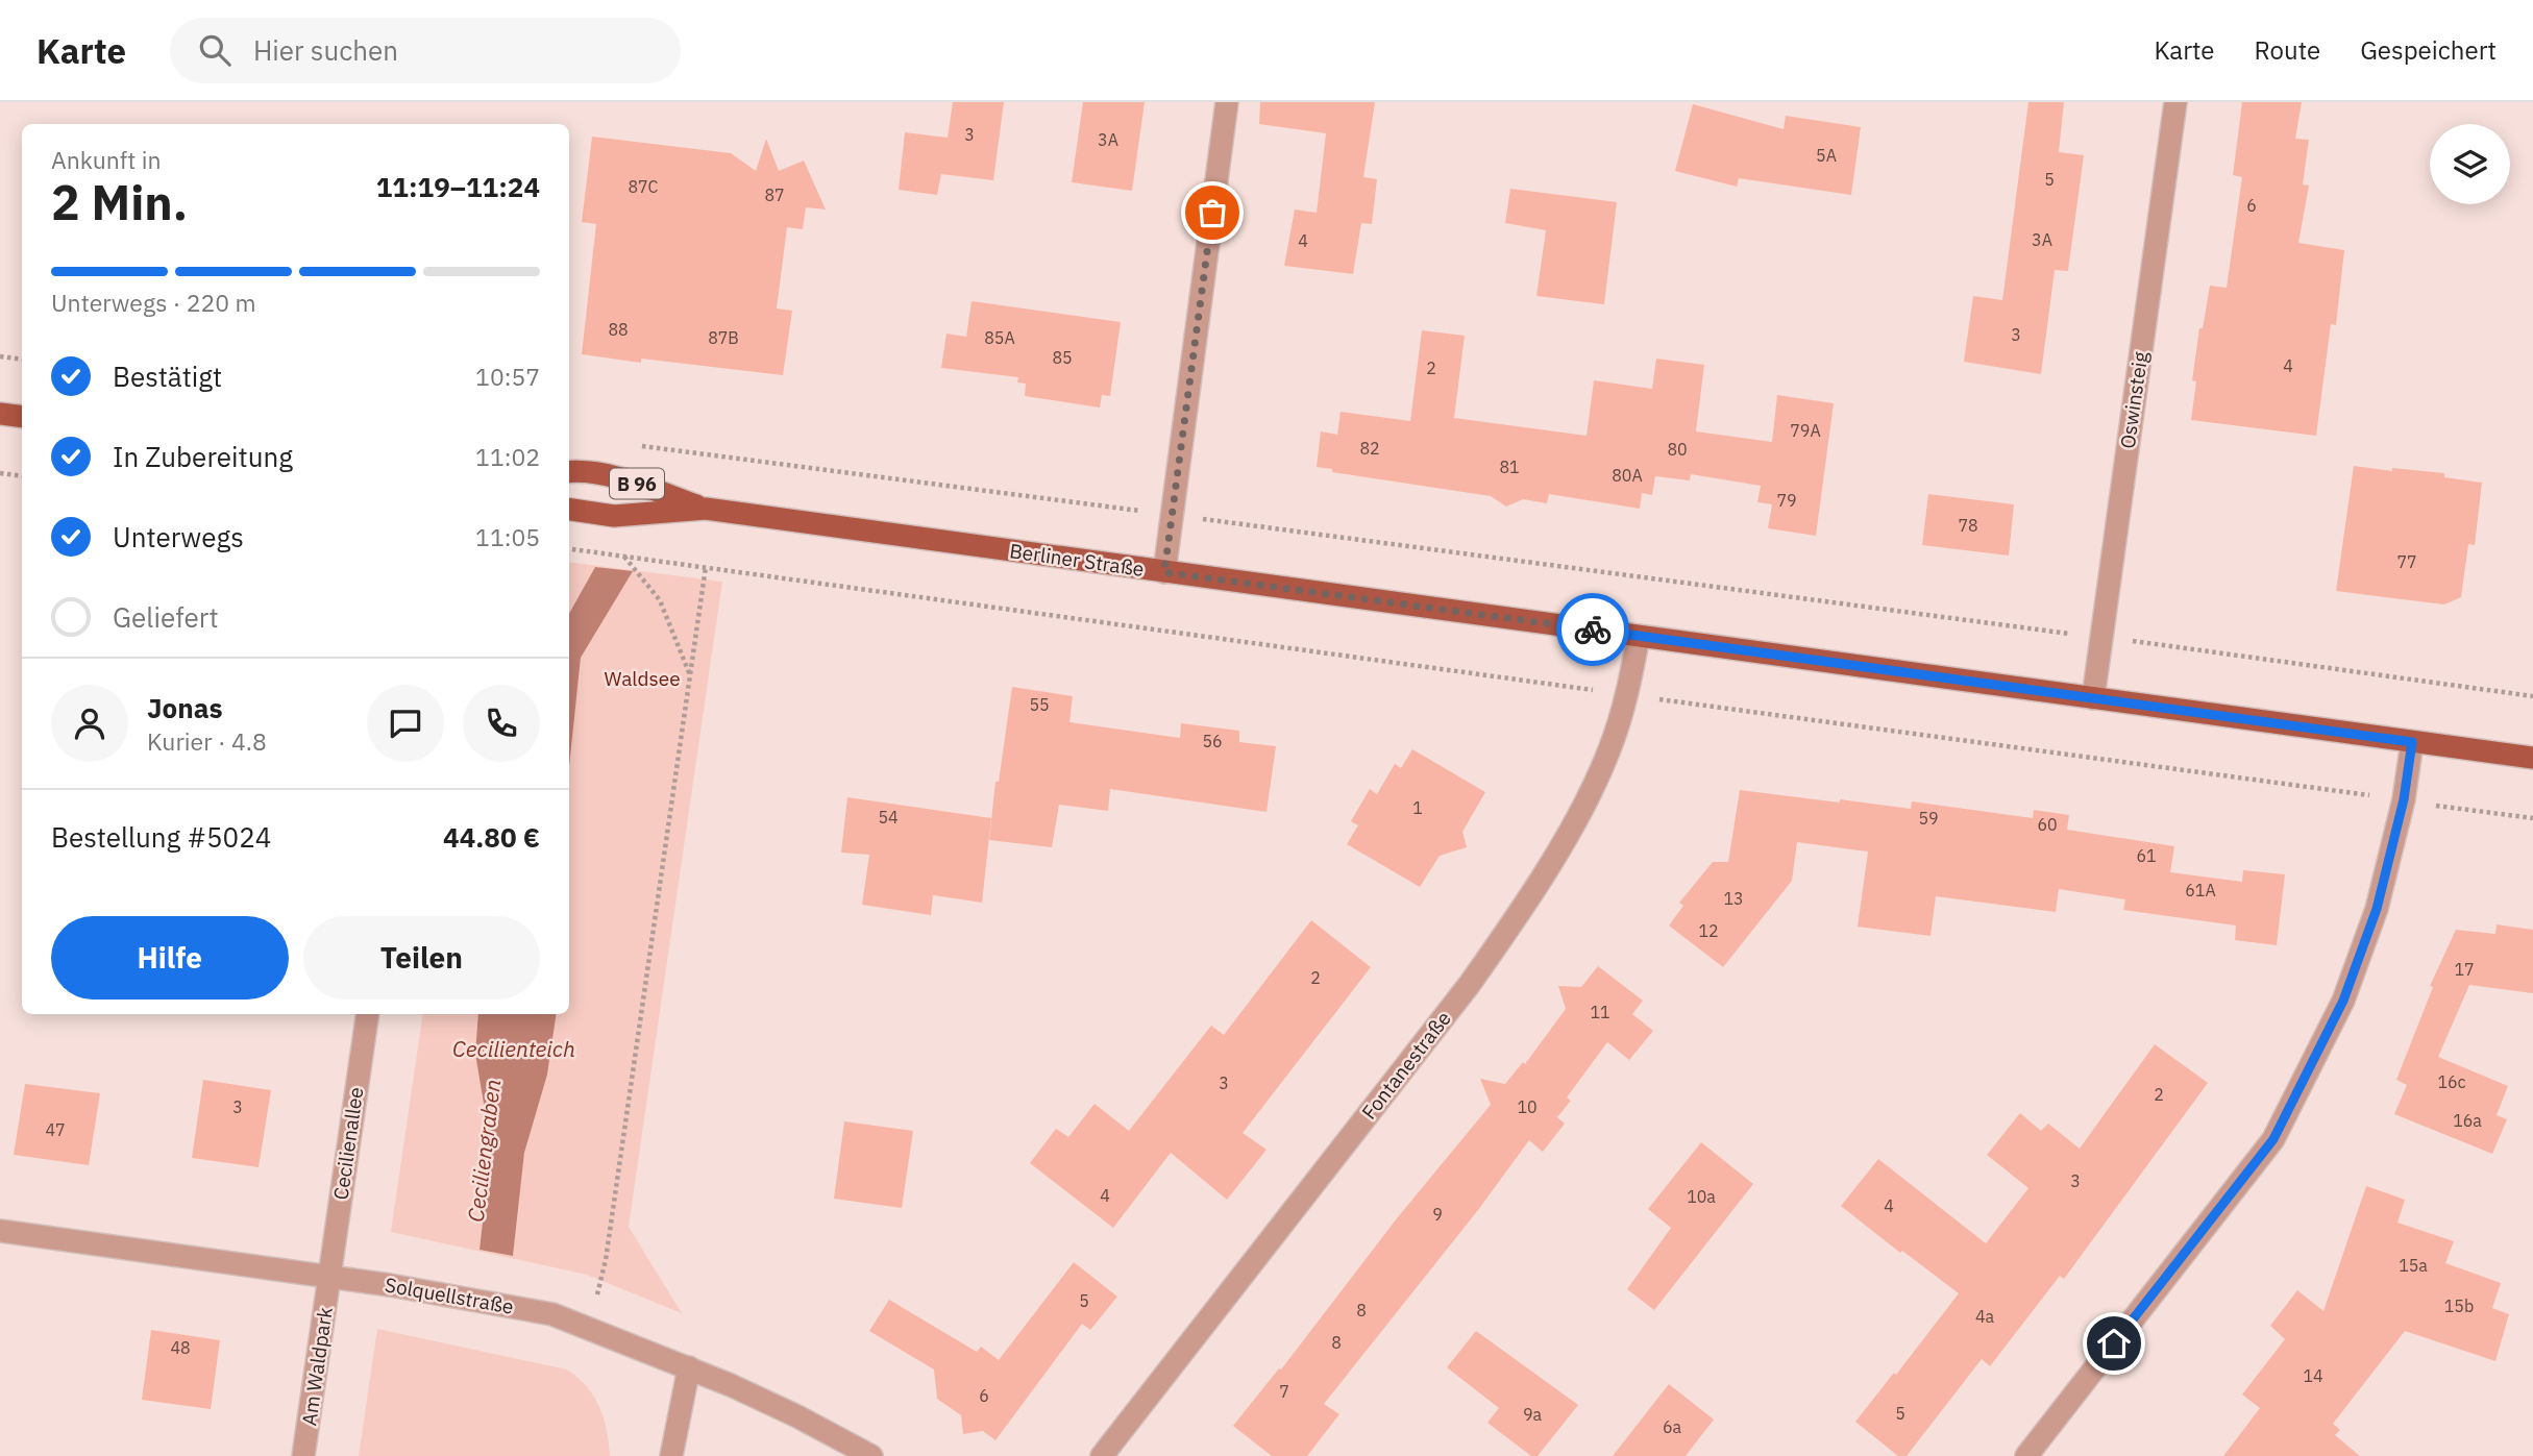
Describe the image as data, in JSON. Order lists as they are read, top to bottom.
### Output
{
  "streets": {
    "main road": ["B 96", "Berliner Straße"],
    "street": [
      "Oswinsteig",
      "Fontanestraße",
      "Cecilienallee",
      "Solquellstraße",
      "Am Waldpark"
    ]
  },
  "crossings": [
    ["Oswinsteig", "Berliner Straße"],
    ["Berliner Straße", "Fontanestraße"],
    ["Cecilienallee", "Solquellstraße"],
    ["Cecilienallee", "Am Waldpark"],
    ["Solquellstraße", "Am Waldpark"]
  ],
  "water": ["Cecilienteich", "Ceciliengraben"],
  "parks": ["Waldsee"],
  "house_numbers": [
    "3",
    "3A",
    "5A",
    "5",
    "87C",
    "87",
    "6",
    "3A",
    "4",
    "88",
    "3",
    "87B",
    "85A",
    "85",
    "4",
    "2",
    "79A",
    "82",
    "80",
    "81",
    "80A",
    "79",
    "78",
    "77",
    "55",
    "56",
    "1",
    "54",
    "59",
    "60",
    "61",
    "61A",
    "13",
    "12",
    "17",
    "2",
    "11",
    "16c",
    "3",
    "2",
    "3",
    "10",
    "16a",
    "47",
    "3",
    "4",
    "10a",
    "4",
    "9",
    "15a",
    "5",
    "15b",
    "8",
    "4a",
    "8",
    "48",
    "14",
    "7",
    "6",
    "5",
    "9a",
    "6a"
  ],
  "page": {
    "header": "Karte",
    "search": "Hier suchen",
    "nav": ["Karte", "Route", "Gespeichert"],
    "heading": ["2 Min.", "Ankunft in", "11:19–11:24"],
    "panel": [
      "Jonas",
      "Kurier · 4.8",
      "Bestellung #5024",
      "44.80 €"
    ],
    "bar": "Unterwegs · 220 m",
    "list": [
      ["Bestätigt", "10:57"],
      ["In Zubereitung", "11:02"],
      ["Unterwegs", "11:05"],
      "Geliefert"
    ],
    "buttons": ["Hilfe", "Teilen"]
  }
}
